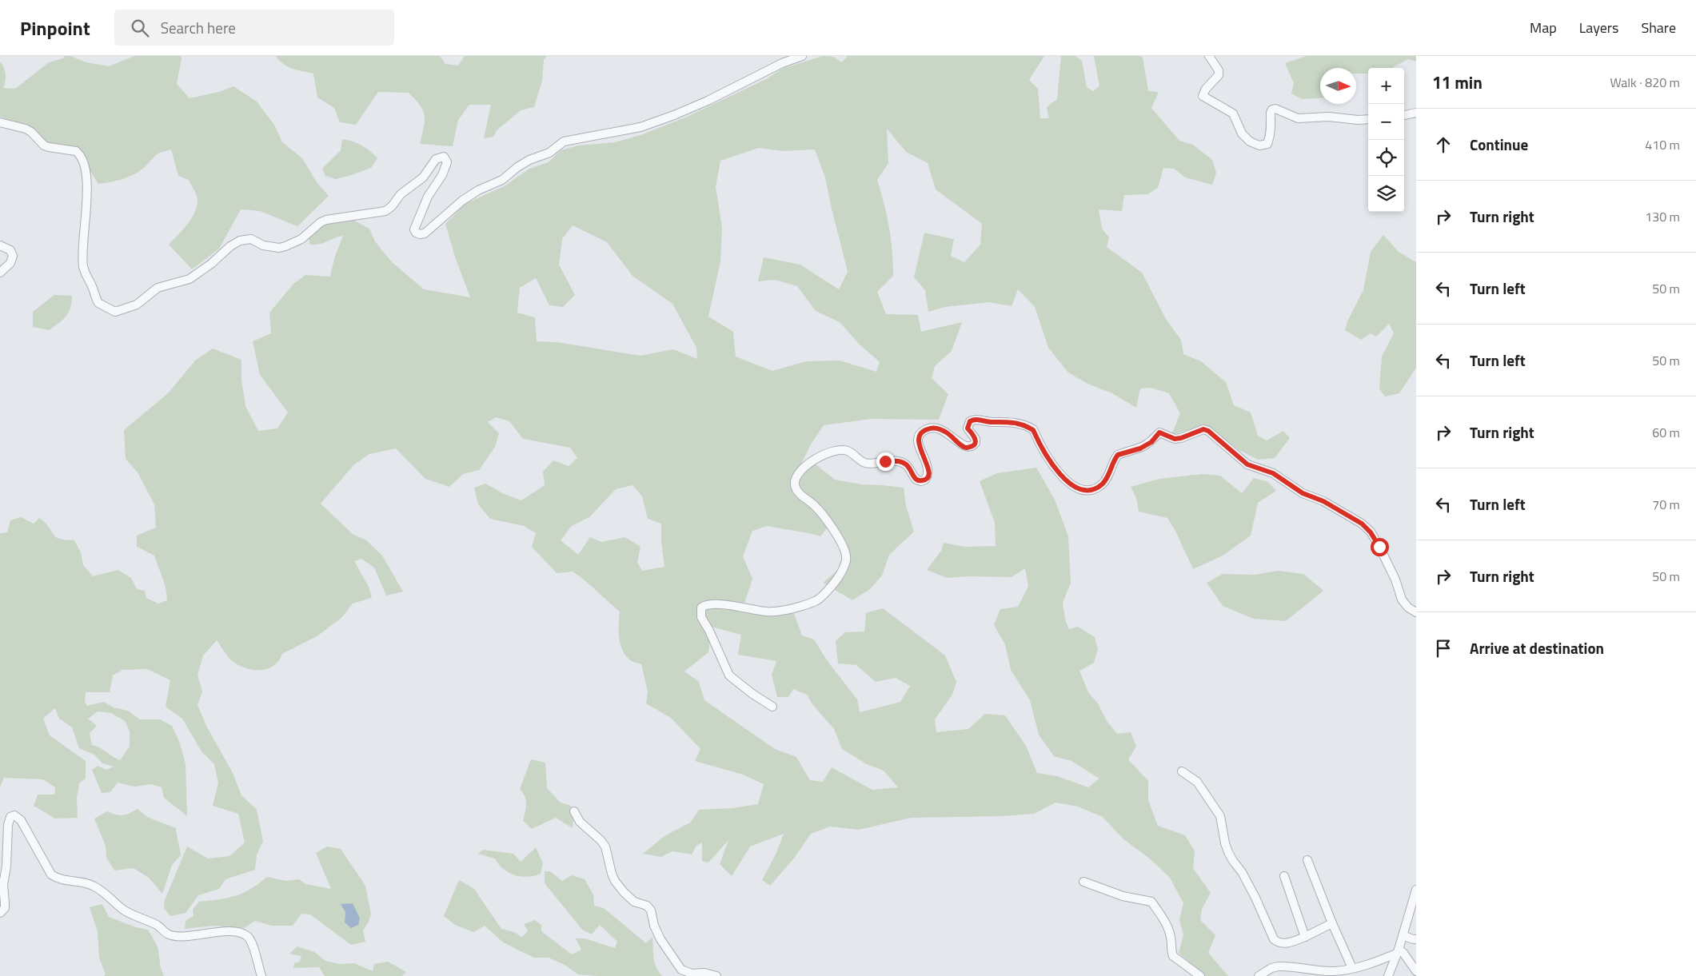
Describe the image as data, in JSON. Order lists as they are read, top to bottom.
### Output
{
  "north": "right",
  "page": {
    "header": "Pinpoint",
    "search": "Search here",
    "nav": ["Map", "Layers", "Share"],
    "heading": ["11 min", "Walk · 820 m"],
    "map_buttons": ["+", "−"],
    "list": [
      ["Continue", "410 m"],
      ["Turn right", "130 m"],
      ["Turn left", "50 m"],
      ["Turn left", "50 m"],
      ["Turn right", "60 m"],
      ["Turn left", "70 m"],
      ["Turn right", "50 m"],
      "Arrive at destination"
    ]
  }
}
